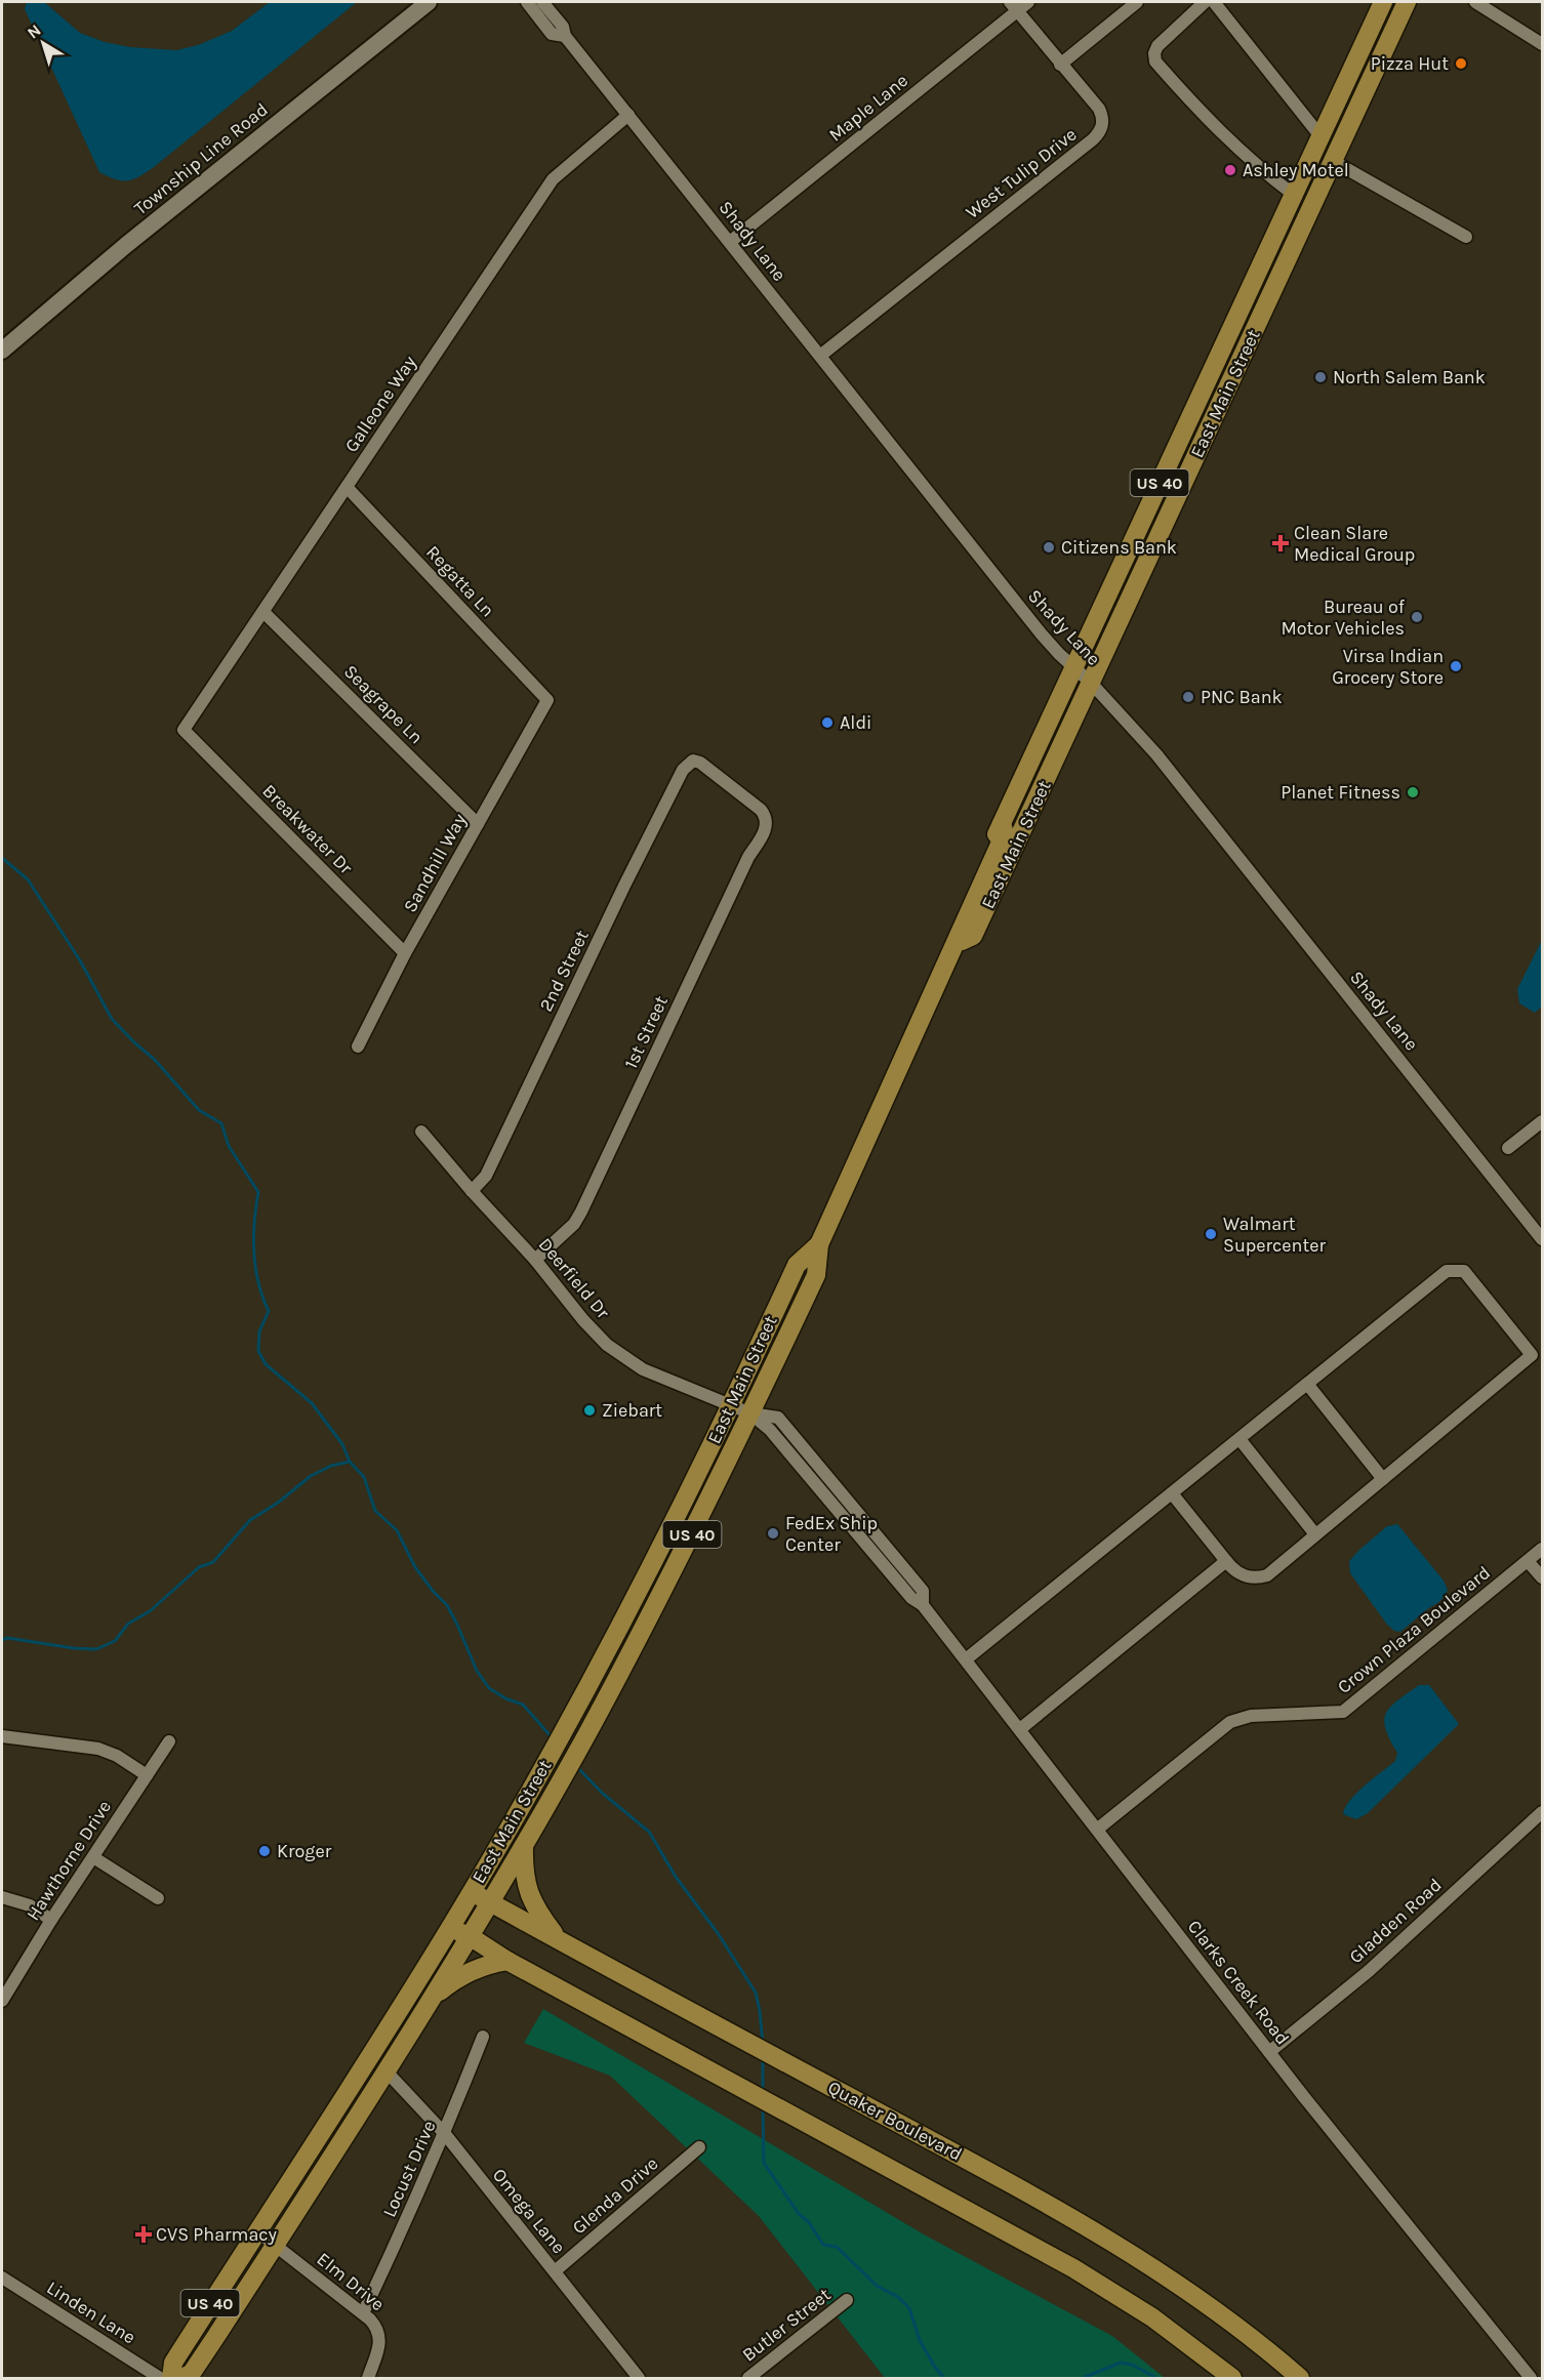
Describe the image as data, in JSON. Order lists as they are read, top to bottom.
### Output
{
  "streets": {
    "main road": ["East Main Street", "US 40", "Quaker Boulevard"],
    "street": [
      "Maple Lane",
      "Township Line Road",
      "West Tulip Drive",
      "Shady Lane",
      "Galleone Way",
      "Regatta Ln",
      "Seagrape Ln",
      "Breakwater Dr",
      "Sandhill Way",
      "2nd Street",
      "1st Street",
      "Deerfield Dr",
      "Crown Plaza Boulevard",
      "Hawthorne Drive",
      "Gladden Road",
      "Clarks Creek Road",
      "Locust Drive",
      "Glenda Drive",
      "Omega Lane",
      "Elm Drive",
      "Linden Lane",
      "Butler Street"
    ]
  },
  "crossings": [
    ["Maple Lane", "Shady Lane"],
    ["West Tulip Drive", "Shady Lane"],
    ["Shady Lane", "East Main Street"],
    ["Shady Lane", "Galleone Way"],
    ["East Main Street", "Deerfield Dr"],
    ["East Main Street", "Clarks Creek Road"],
    ["East Main Street", "Quaker Boulevard"],
    ["East Main Street", "Omega Lane"],
    ["East Main Street", "Elm Drive"],
    ["Galleone Way", "Regatta Ln"],
    ["Galleone Way", "Seagrape Ln"],
    ["Galleone Way", "Breakwater Dr"],
    ["Regatta Ln", "Sandhill Way"],
    ["Seagrape Ln", "Sandhill Way"],
    ["Breakwater Dr", "Sandhill Way"],
    ["2nd Street", "1st Street"],
    ["2nd Street", "Deerfield Dr"],
    ["1st Street", "Deerfield Dr"],
    ["Deerfield Dr", "Clarks Creek Road"],
    ["Crown Plaza Boulevard", "Clarks Creek Road"],
    ["Gladden Road", "Clarks Creek Road"],
    ["Locust Drive", "Omega Lane"],
    ["Locust Drive", "Elm Drive"],
    ["Glenda Drive", "Omega Lane"]
  ],
  "places": {
    "other": [
      "Pizza Hut",
      "Ashley Motel",
      "North Salem Bank",
      "Citizens Bank",
      "Bureau of Motor Vehicles",
      "Virsa Indian Grocery Store",
      "PNC Bank",
      "Aldi",
      "Planet Fitness",
      "Walmart Supercenter",
      "Ziebart",
      "FedEx Ship Center",
      "Kroger"
    ],
    "health": ["Clean Slare Medical Group", "CVS Pharmacy"]
  },
  "north": "top left"
}
